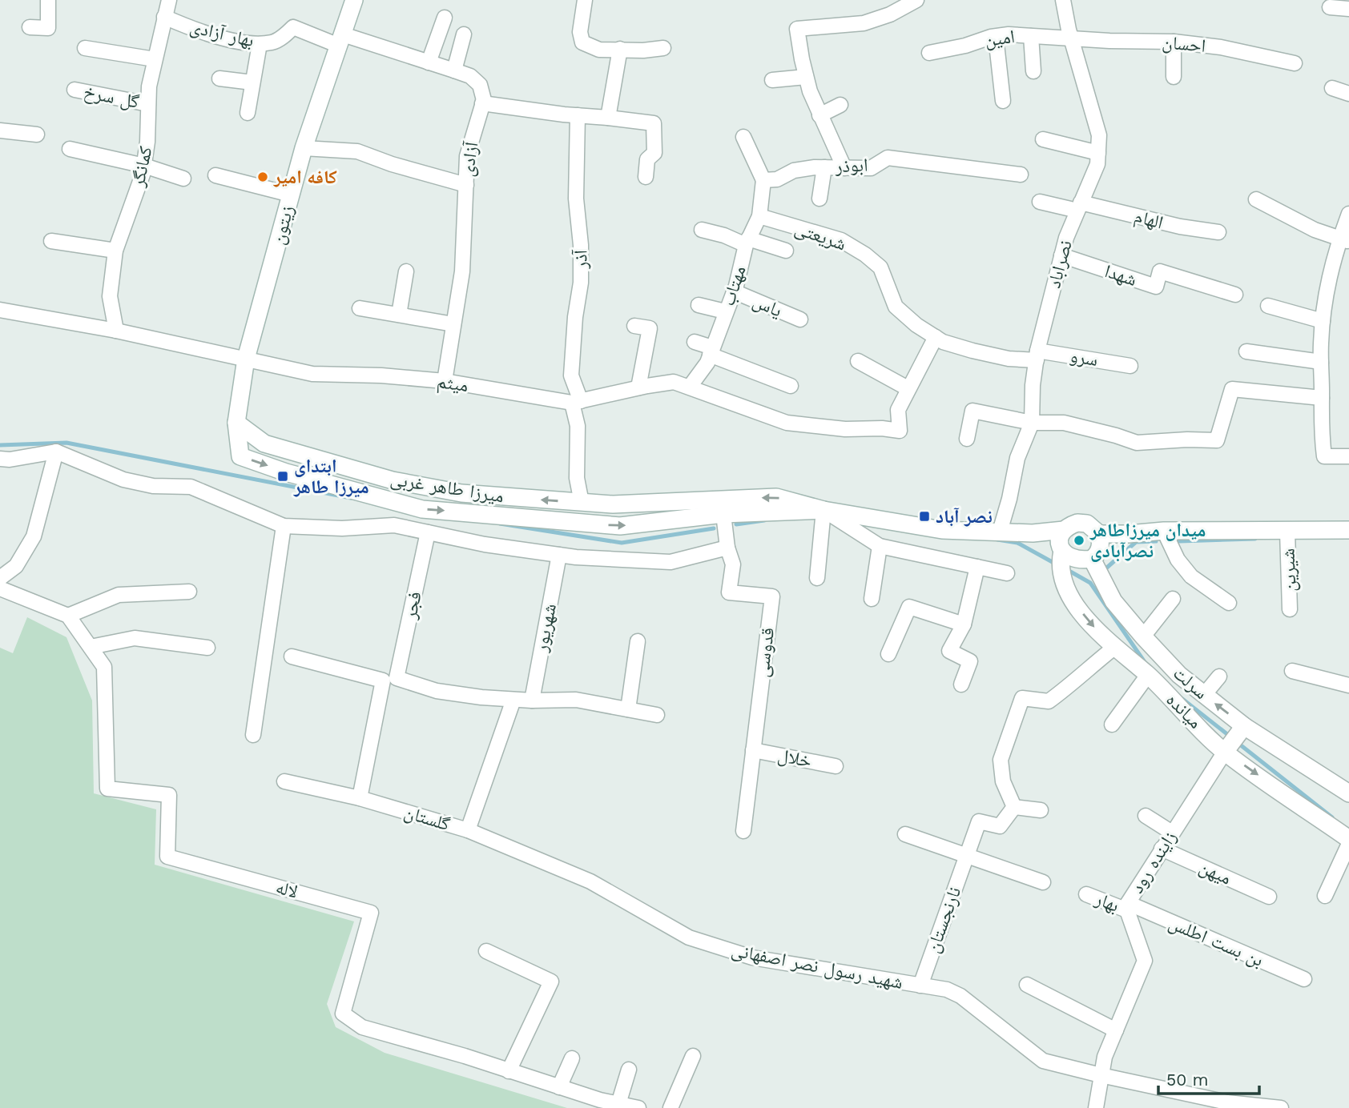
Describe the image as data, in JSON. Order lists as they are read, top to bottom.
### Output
{
  "streets": {
    "main road": [
      "زیتون",
      "میرزا طاهر غربی",
      "سرلت",
      "میانده"
    ],
    "street": [
      "بهار آزادی",
      "امین",
      "احسان",
      "گل سرخ",
      "آزادی",
      "ابوذر",
      "کمانگر",
      "الهام",
      "شریعتی",
      "آذر",
      "نصراباد",
      "شهدا",
      "مهتاب",
      "یاس",
      "سرو",
      "میثم",
      "شیرین",
      "فجر",
      "شهریور",
      "قدوسی",
      "خلال",
      "گلستان",
      "زاینده رود",
      "میهن",
      "لاله",
      "بهار",
      "نارنجستان",
      "بن بست اطلس",
      "شهید رسول نصر اصفهانی"
    ]
  },
  "crossings": [
    ["بهار آزادی", "کمانگر"],
    ["بهار آزادی", "زیتون"],
    ["امین", "احسان"],
    ["امین", "نصراباد"],
    ["احسان", "نصراباد"],
    ["گل سرخ", "کمانگر"],
    ["آزادی", "میثم"],
    ["ابوذر", "مهتاب"],
    ["کمانگر", "میثم"],
    ["الهام", "نصراباد"],
    ["زیتون", "میثم"],
    ["زیتون", "میرزا طاهر غربی"],
    ["شریعتی", "نصراباد"],
    ["شریعتی", "مهتاب"],
    ["شریعتی", "سرو"],
    ["آذر", "میثم"],
    ["آذر", "میرزا طاهر غربی"],
    ["نصراباد", "شهدا"],
    ["نصراباد", "سرو"],
    ["نصراباد", "میرزا طاهر غربی"],
    ["مهتاب", "یاس"],
    ["مهتاب", "میثم"],
    ["میرزا طاهر غربی", "شیرین"],
    ["میرزا طاهر غربی", "قدوسی"],
    ["میرزا طاهر غربی", "سرلت"],
    ["میرزا طاهر غربی", "میانده"],
    ["فجر", "گلستان"],
    ["قدوسی", "خلال"],
    ["سرلت", "میانده"],
    ["سرلت", "زاینده رود"],
    ["میانده", "زاینده رود"],
    ["گلستان", "شهید رسول نصر اصفهانی"],
    ["زاینده رود", "میهن"],
    ["زاینده رود", "بهار"],
    ["زاینده رود", "بن بست اطلس"],
    ["زاینده رود", "شهید رسول نصر اصفهانی"],
    ["بهار", "بن بست اطلس"],
    ["نارنجستان", "شهید رسول نصر اصفهانی"]
  ],
  "one_way": ["میانده"],
  "places": {
    "other": ["کافه امیر", "میدان میرزاطاهر نصرآبادی"],
    "transit": ["ابتدای میرزا طاهر", "نصر آباد"]
  },
  "scale_bar": "50 m"
}
